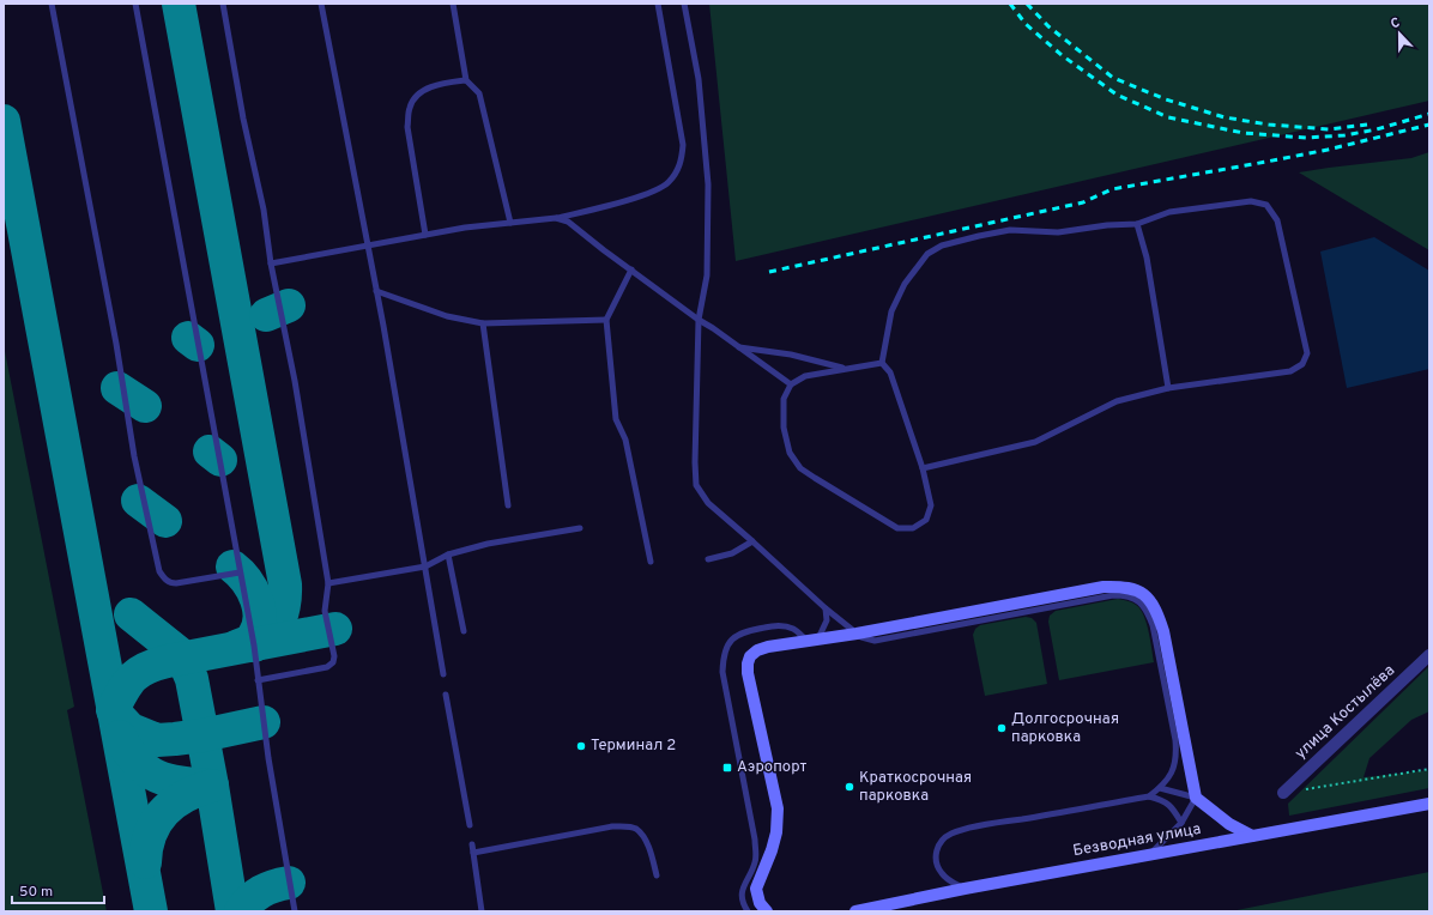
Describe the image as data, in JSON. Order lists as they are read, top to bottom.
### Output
{
  "streets": {
    "main road": ["Безводная улица"],
    "street": ["улица Костылёва"]
  },
  "places": {
    "other": ["Долгосрочная парковка", "Терминал 2", "Краткосрочная парковка"],
    "transit": ["Аэропорт"]
  },
  "scale_bar": "50 m",
  "north": "top"
}
